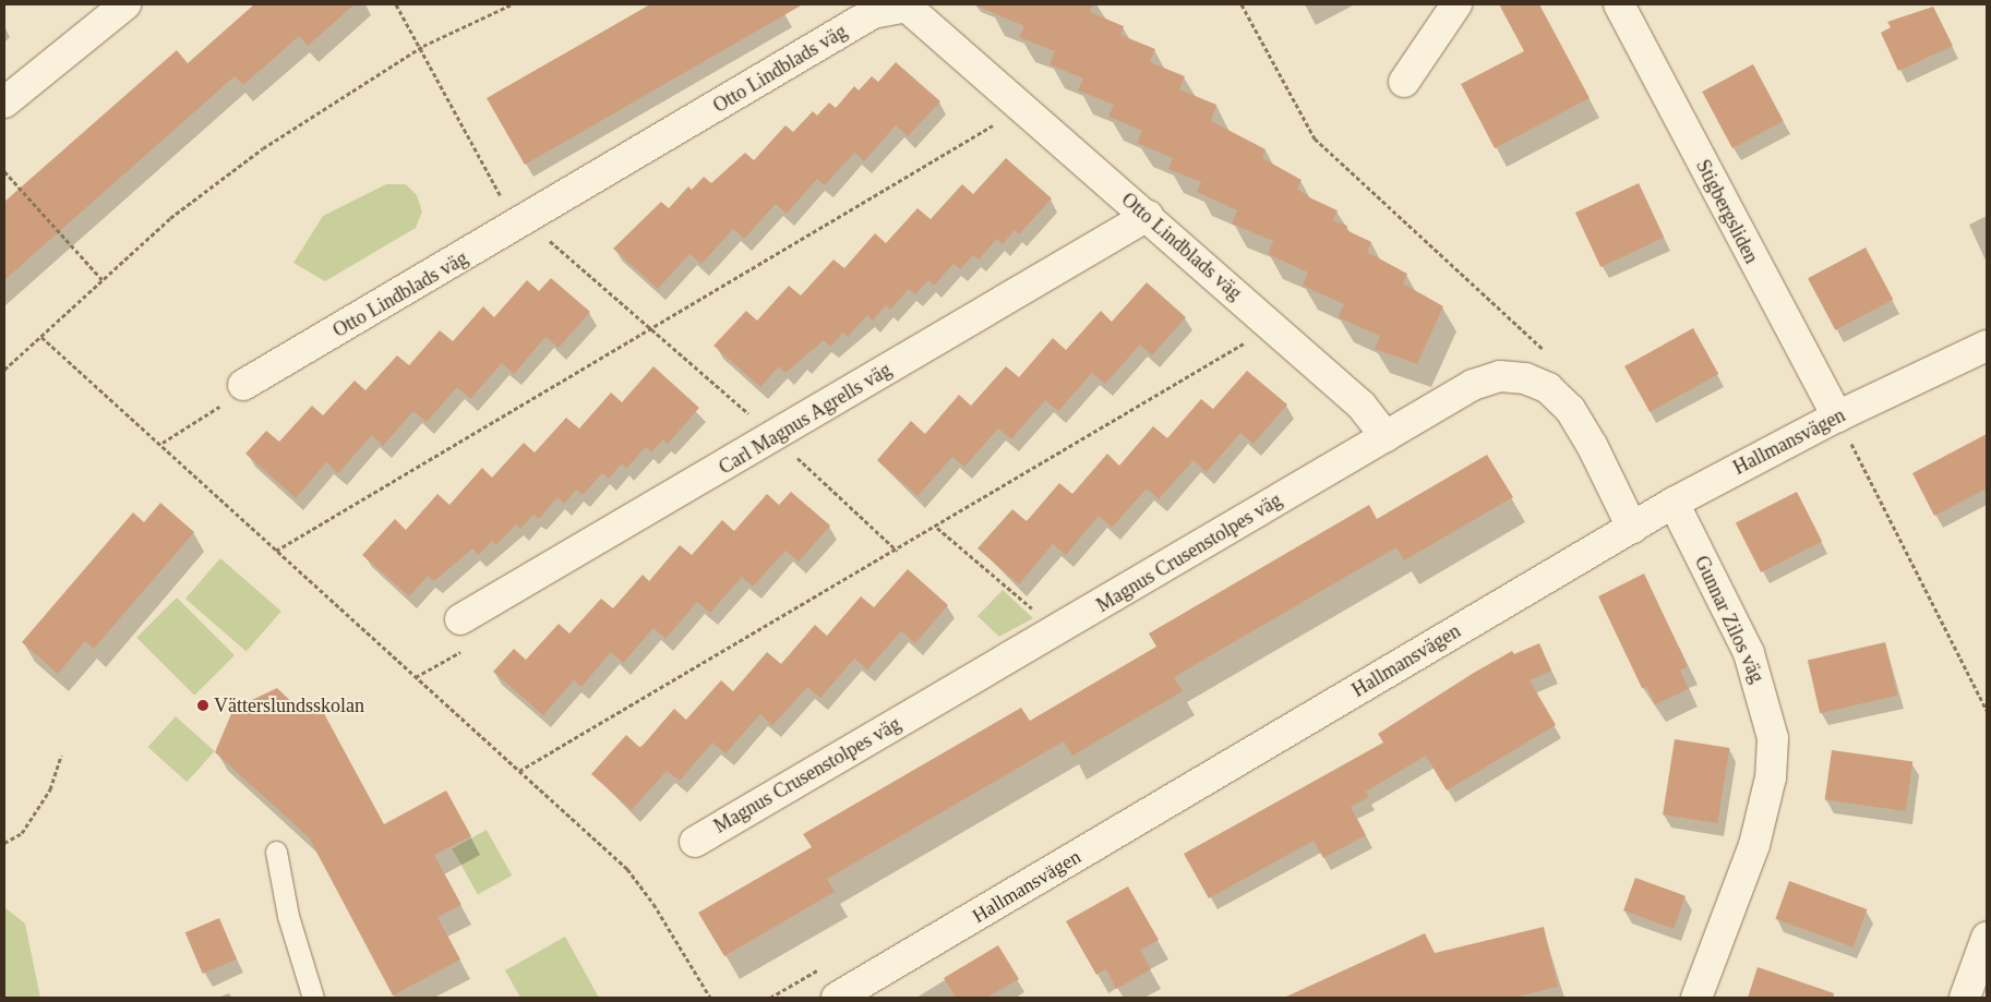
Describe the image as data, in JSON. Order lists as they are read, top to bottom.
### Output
{
  "streets": {
    "street": [
      "Otto Lindblads väg",
      "Stigbergsliden",
      "Carl Magnus Agrells väg",
      "Hallmansvägen",
      "Magnus Crusenstolpes väg",
      "Gunnar Zilos väg"
    ]
  },
  "crossings": [
    ["Otto Lindblads väg", "Carl Magnus Agrells väg"],
    ["Otto Lindblads väg", "Magnus Crusenstolpes väg"],
    ["Stigbergsliden", "Hallmansvägen"],
    ["Hallmansvägen", "Gunnar Zilos väg"]
  ],
  "places": ["Vätterslundsskolan"]
}
